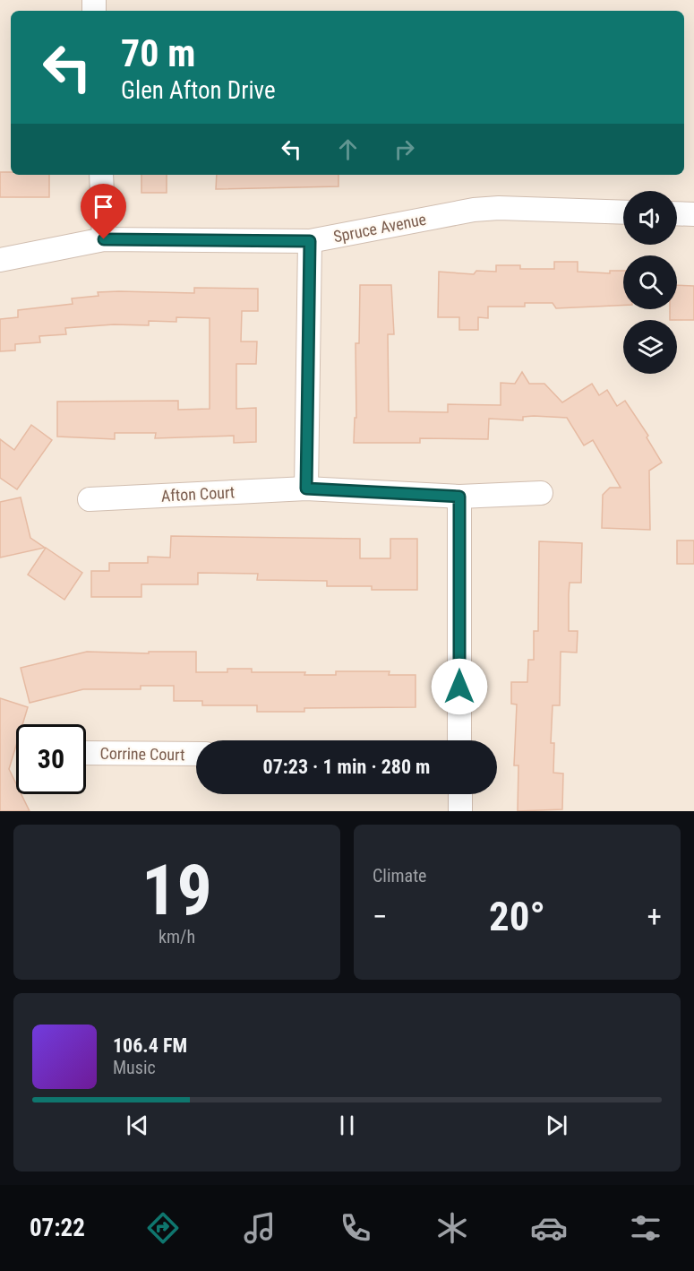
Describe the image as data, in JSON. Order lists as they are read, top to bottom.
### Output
{
  "streets": {
    "street": ["Spruce Avenue", "Afton Court", "Corrine Court"]
  },
  "page": {
    "turn": ["70 m", "Glen Afton Drive"],
    "limit": "30",
    "trip": "07:23 · 1 min · 280 m",
    "tile": [
      ["19", "km/h"],
      "Climate"
    ],
    "heat": ["−", "20°", "+"],
    "song": ["106.4 FM", "Music"],
    "tabs": "07:22"
  }
}
